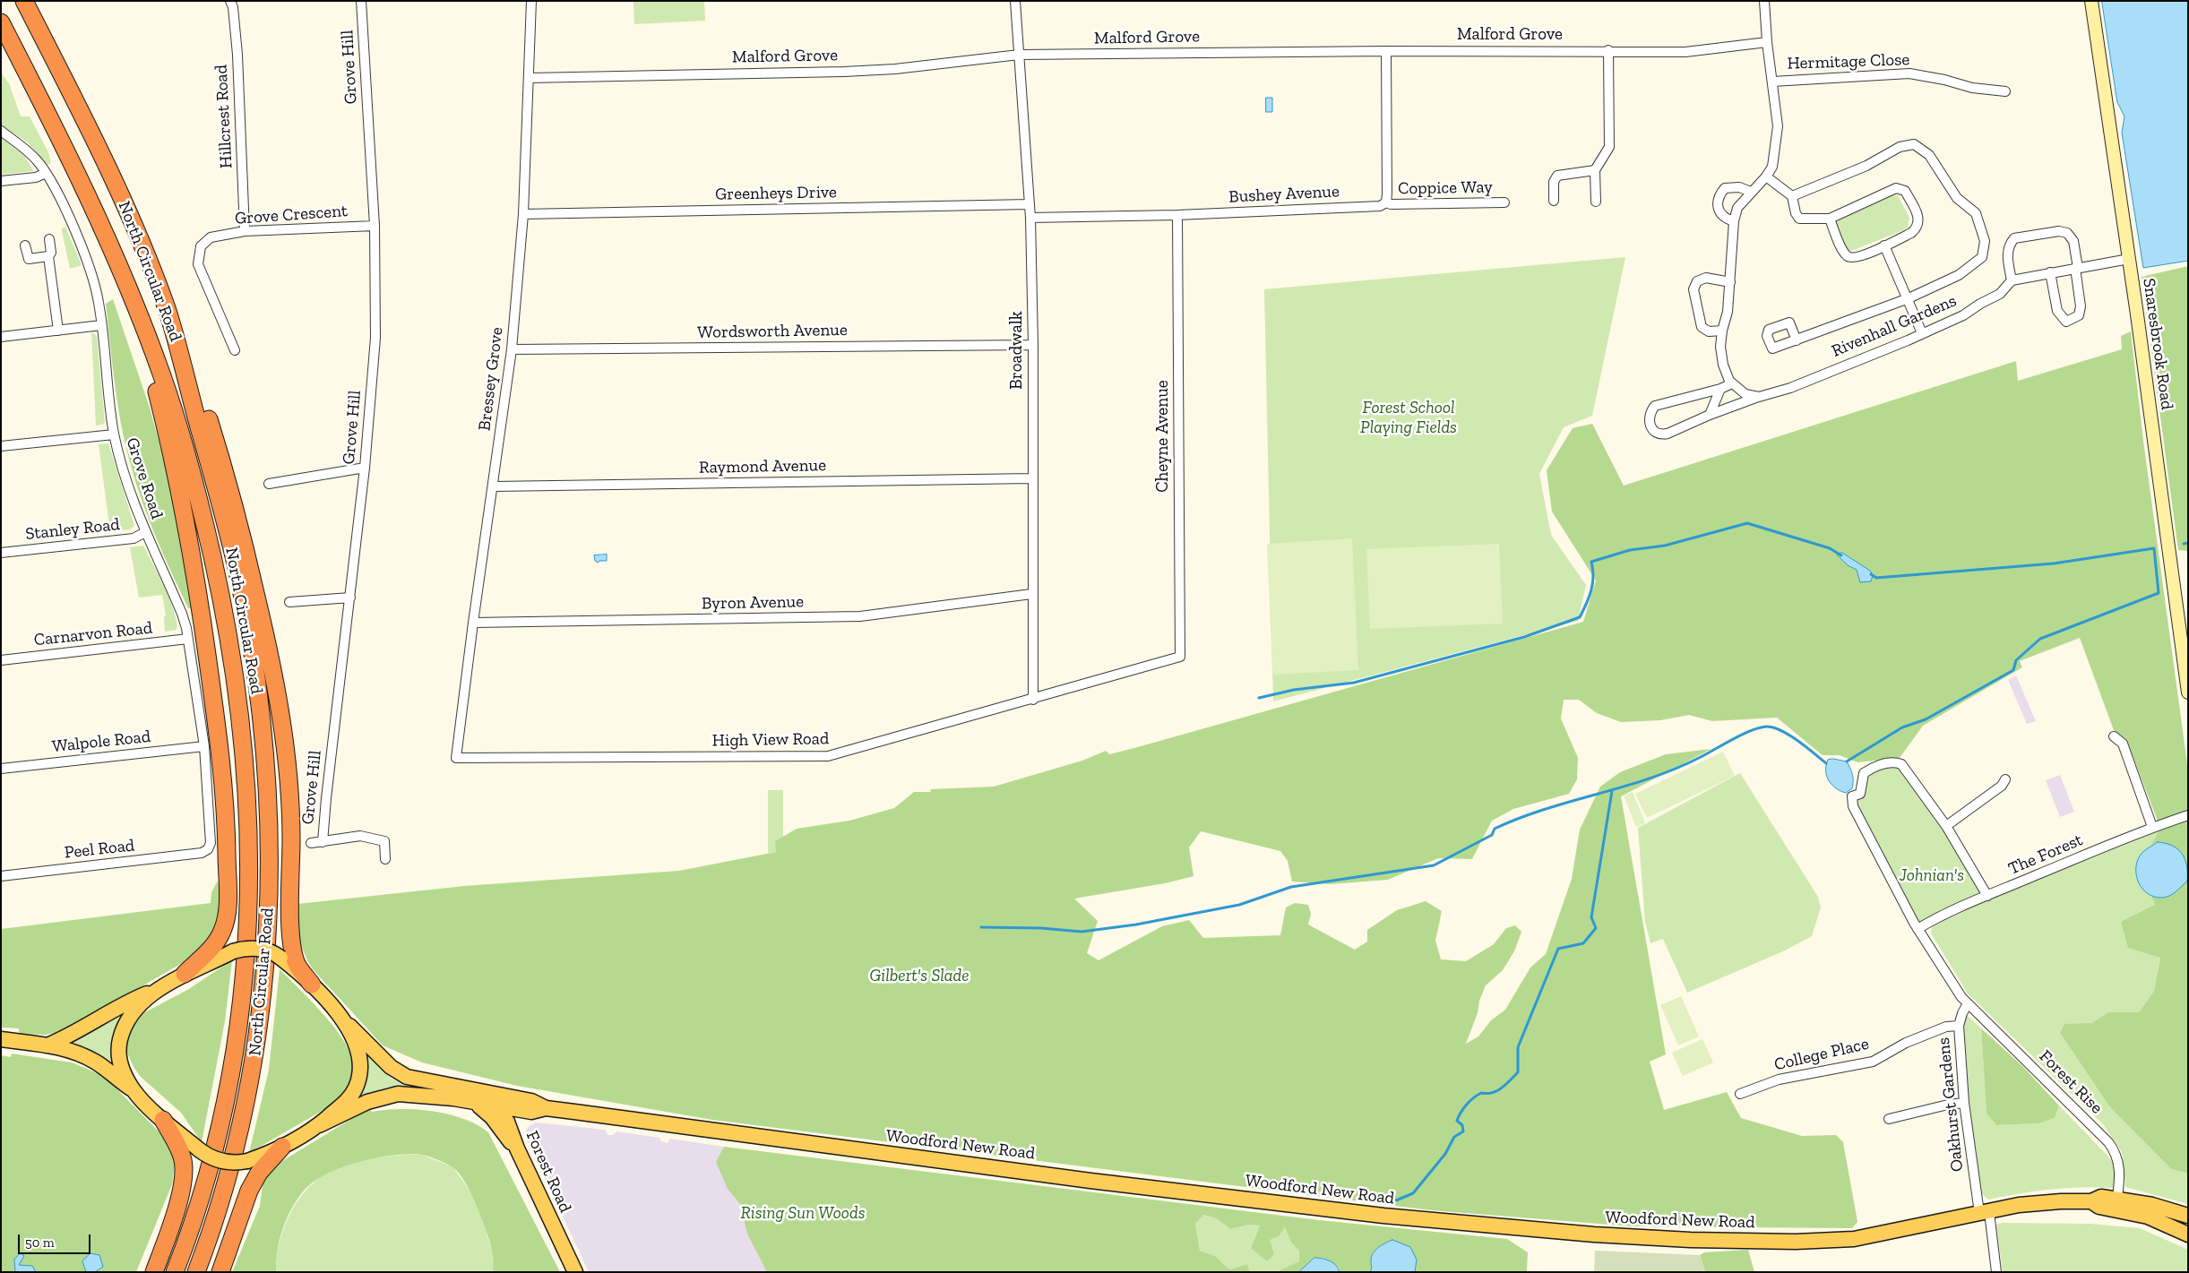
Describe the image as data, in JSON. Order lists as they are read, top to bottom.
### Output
{
  "streets": {
    "highway": ["North Circular Road"],
    "main road": ["Woodford New Road", "Forest Road"],
    "street": [
      "Malford Grove",
      "Hermitage Close",
      "Grove Hill",
      "Hillcrest Road",
      "Coppice Way",
      "Greenheys Drive",
      "Bushey Avenue",
      "Grove Crescent",
      "Rivenhall Gardens",
      "Wordsworth Avenue",
      "Snaresbrook Road",
      "Broadwalk",
      "Bressey Grove",
      "Cheyne Avenue",
      "Raymond Avenue",
      "Grove Road",
      "Stanley Road",
      "Byron Avenue",
      "Carnarvon Road",
      "High View Road",
      "Walpole Road",
      "Peel Road",
      "The Forest",
      "College Place",
      "Forest Rise",
      "Oakhurst Gardens"
    ]
  },
  "crossings": [
    ["Malford Grove", "Broadwalk"],
    ["Malford Grove", "Bressey Grove"],
    ["Grove Hill", "Grove Crescent"],
    ["Hillcrest Road", "Grove Crescent"],
    ["Coppice Way", "Bushey Avenue"],
    ["Greenheys Drive", "Broadwalk"],
    ["Greenheys Drive", "Bressey Grove"],
    ["Bushey Avenue", "Broadwalk"],
    ["Bushey Avenue", "Cheyne Avenue"],
    ["Wordsworth Avenue", "Broadwalk"],
    ["Wordsworth Avenue", "Bressey Grove"],
    ["Broadwalk", "Raymond Avenue"],
    ["Broadwalk", "Byron Avenue"],
    ["Broadwalk", "High View Road"],
    ["Bressey Grove", "Raymond Avenue"],
    ["Bressey Grove", "Byron Avenue"],
    ["Bressey Grove", "High View Road"],
    ["Cheyne Avenue", "High View Road"],
    ["Grove Road", "Stanley Road"],
    ["Grove Road", "Carnarvon Road"],
    ["Grove Road", "Walpole Road"],
    ["Grove Road", "Peel Road"],
    ["College Place", "Oakhurst Gardens"],
    ["Forest Rise", "Oakhurst Gardens"],
    ["Forest Rise", "Woodford New Road"],
    ["Oakhurst Gardens", "Woodford New Road"],
    ["Woodford New Road", "Forest Road"]
  ],
  "parks": [
    "Forest School Playing Fields",
    "Johnian's",
    "Gilbert's Slade",
    "Rising Sun Woods"
  ],
  "scale_bar": "50 m"
}
